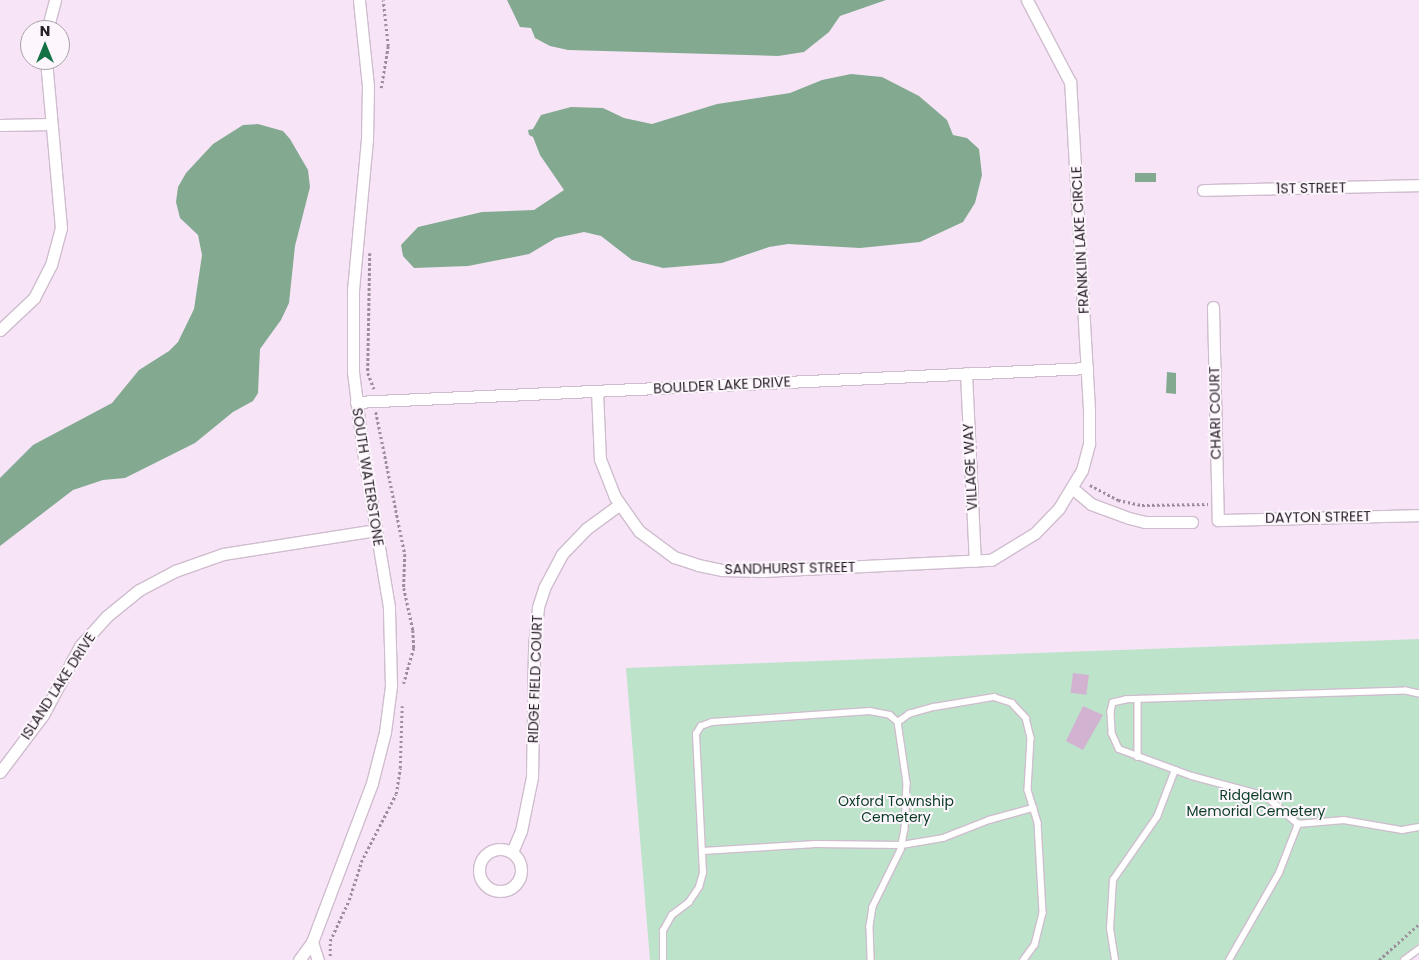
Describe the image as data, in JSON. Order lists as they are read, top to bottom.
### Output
{
  "streets": {
    "street": [
      "1ST STREET",
      "FRANKLIN LAKE CIRCLE",
      "BOULDER LAKE DRIVE",
      "CHARI COURT",
      "VILLAGE WAY",
      "SOUTH WATERSTONE",
      "DAYTON STREET",
      "SANDHURST STREET",
      "RIDGE FIELD COURT",
      "ISLAND LAKE DRIVE"
    ]
  },
  "crossings": [
    ["FRANKLIN LAKE CIRCLE", "BOULDER LAKE DRIVE"],
    ["FRANKLIN LAKE CIRCLE", "SANDHURST STREET"],
    ["BOULDER LAKE DRIVE", "VILLAGE WAY"],
    ["BOULDER LAKE DRIVE", "SOUTH WATERSTONE"],
    ["BOULDER LAKE DRIVE", "SANDHURST STREET"],
    ["CHARI COURT", "DAYTON STREET"],
    ["VILLAGE WAY", "SANDHURST STREET"],
    ["SOUTH WATERSTONE", "ISLAND LAKE DRIVE"],
    ["SANDHURST STREET", "RIDGE FIELD COURT"]
  ],
  "parks": ["Ridgelawn Memorial Cemetery", "Oxford Township Cemetery"],
  "north": "top"
}
